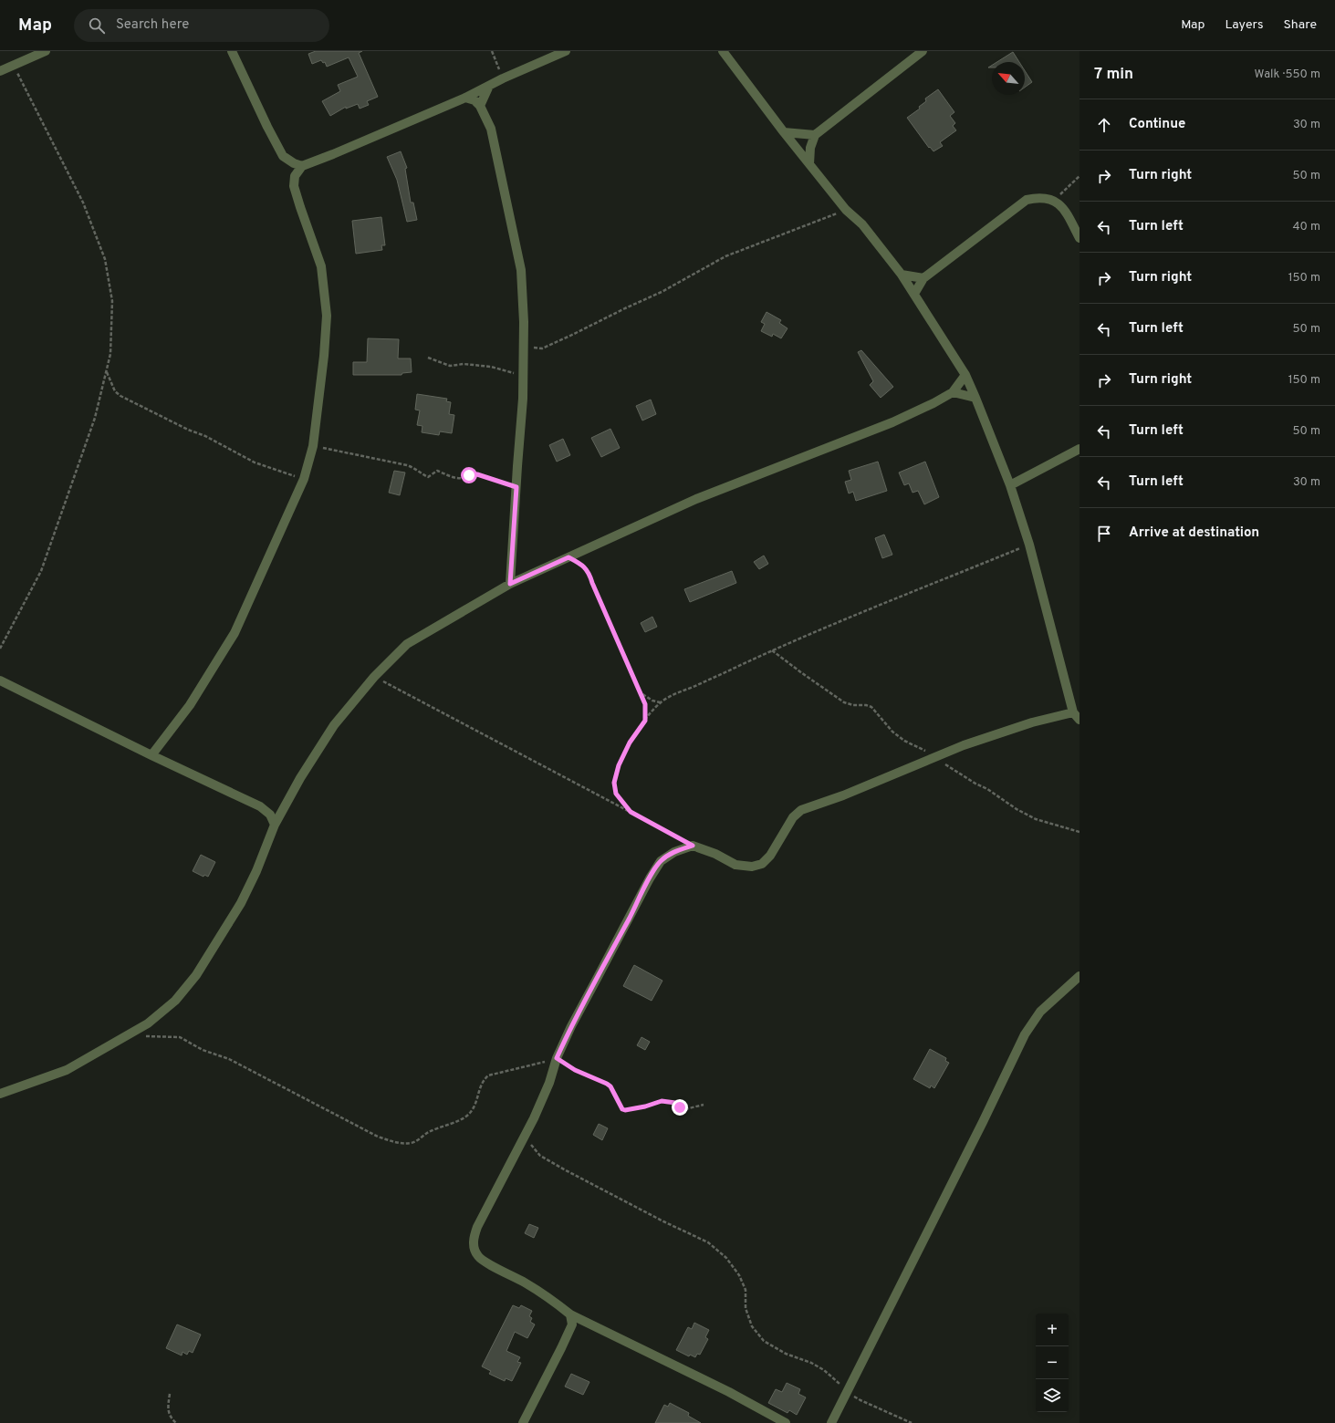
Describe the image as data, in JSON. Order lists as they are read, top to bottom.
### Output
{
  "north": "top left",
  "page": {
    "header": "Map",
    "search": "Search here",
    "nav": ["Map", "Layers", "Share"],
    "heading": ["7 min", "Walk · 550 m"],
    "list": [
      ["Continue", "30 m"],
      ["Turn right", "50 m"],
      ["Turn left", "40 m"],
      ["Turn right", "150 m"],
      ["Turn left", "50 m"],
      ["Turn right", "150 m"],
      ["Turn left", "50 m"],
      ["Turn left", "30 m"],
      "Arrive at destination"
    ],
    "map_buttons": ["+", "−"]
  }
}
